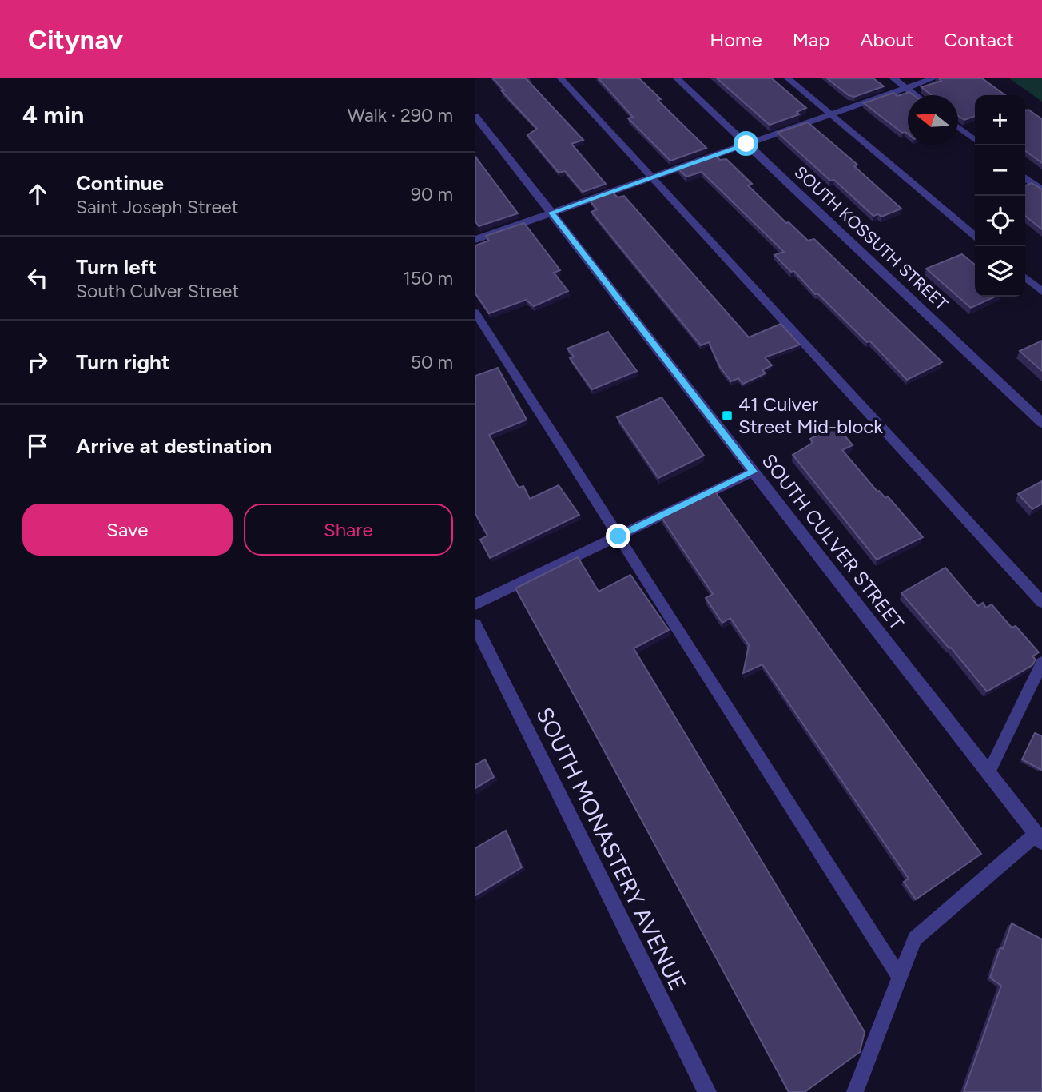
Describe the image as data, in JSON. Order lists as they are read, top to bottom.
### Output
{
  "streets": {
    "street": ["SOUTH KOSSUTH STREET", "SOUTH CULVER STREET", "SOUTH MONASTERY AVENUE"]
  },
  "places": {
    "transit": ["41 Culver Street Mid-block"]
  },
  "north": "left",
  "page": {
    "header": "Citynav",
    "nav": [
      "Home",
      "Map",
      "About",
      "Contact"
    ],
    "heading": ["4 min", "Walk · 290 m"],
    "map_buttons": ["+", "−"],
    "list": [
      ["Continue", "Saint Joseph Street", "90 m"],
      ["Turn left", "South Culver Street", "150 m"],
      ["Turn right", "50 m"],
      "Arrive at destination"
    ],
    "buttons": ["Save", "Share"]
  }
}
